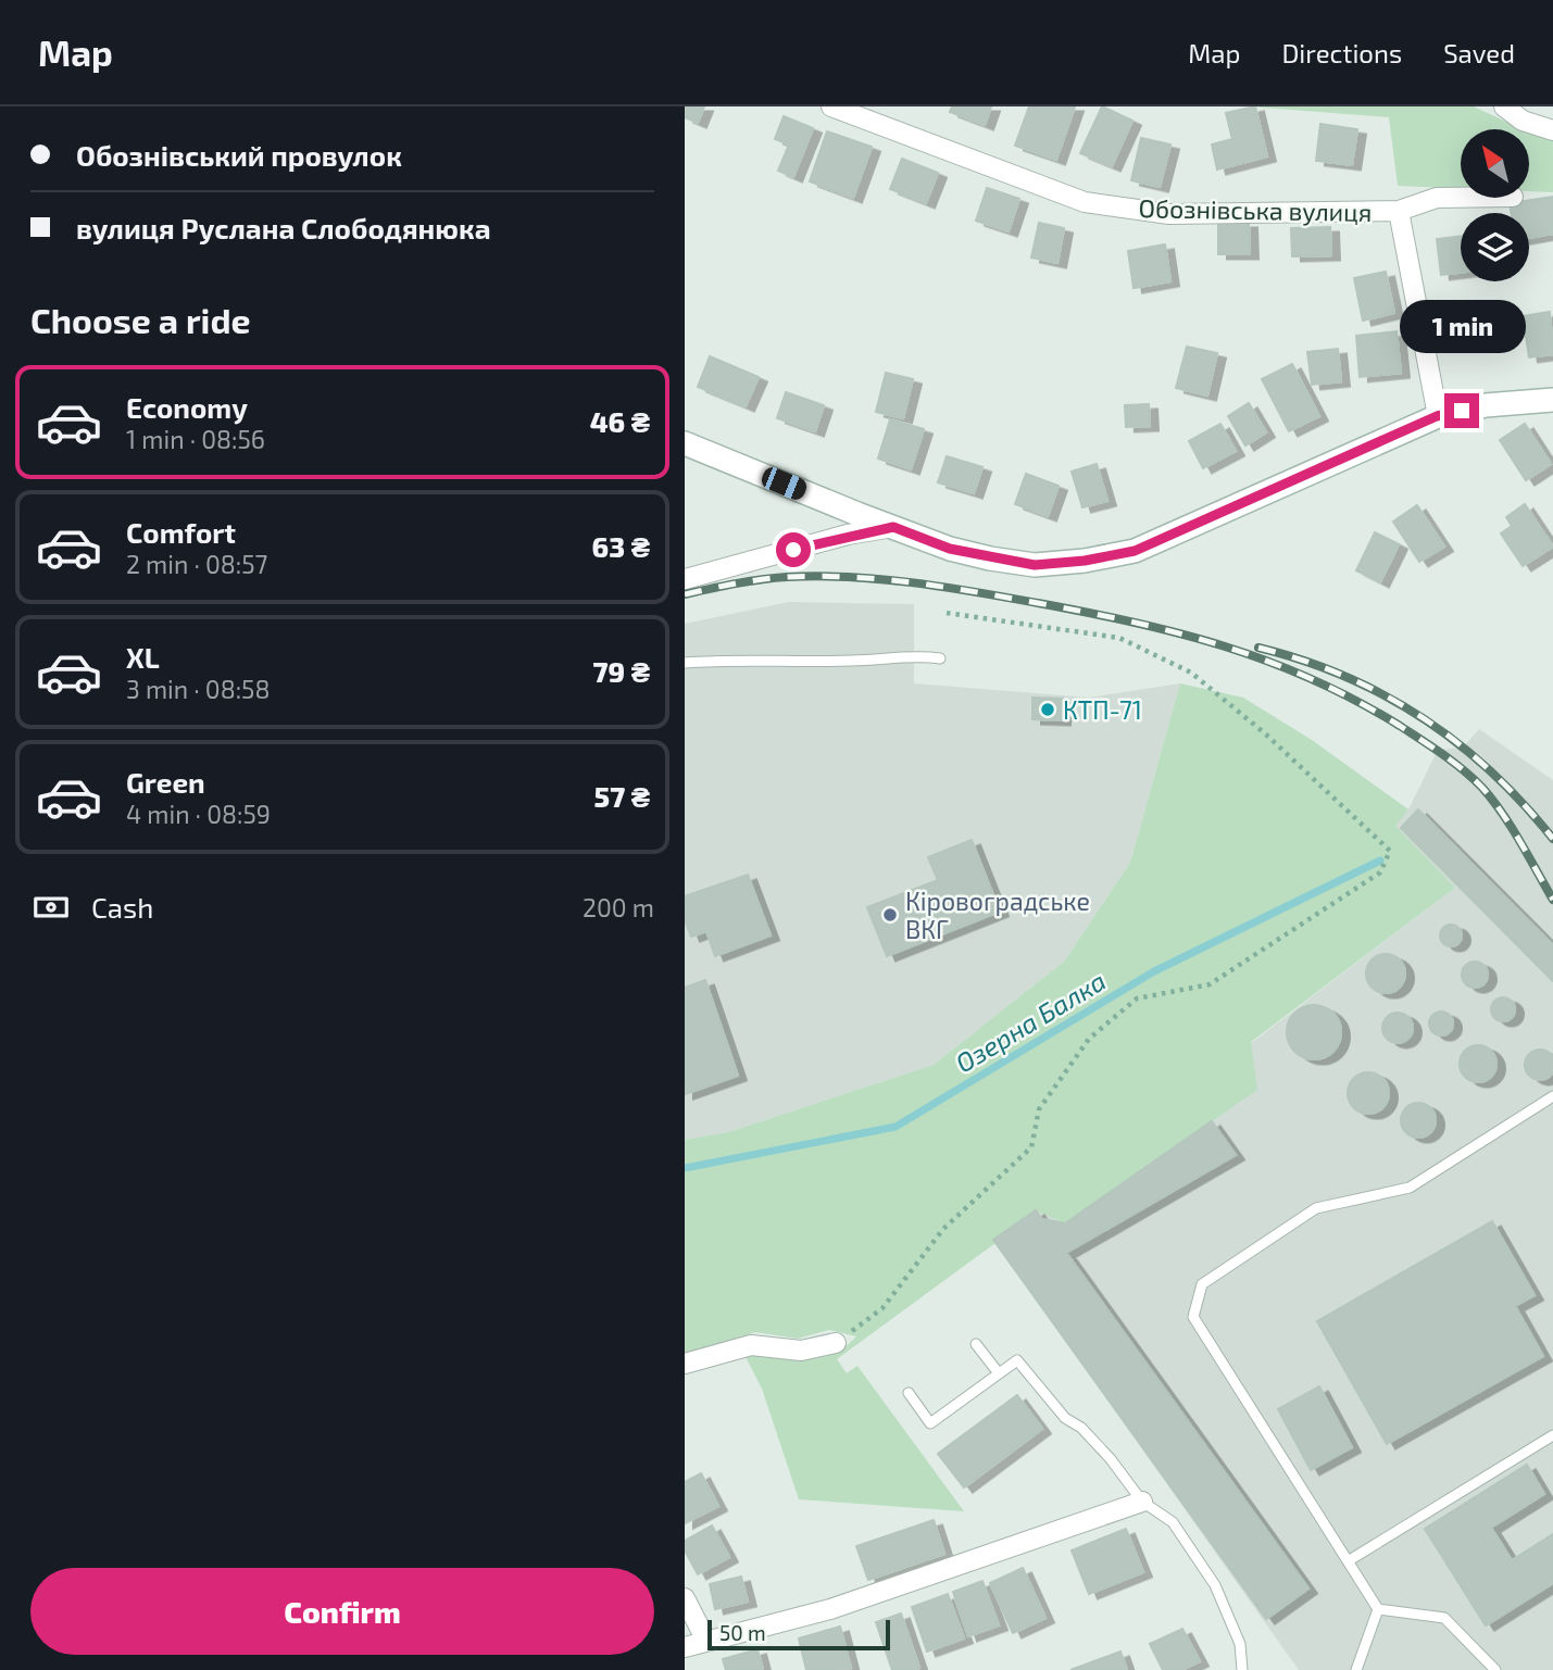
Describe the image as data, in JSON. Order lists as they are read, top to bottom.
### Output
{
  "streets": {
    "street": ["Обознівська вулиця"]
  },
  "water": ["Озерна Балка"],
  "places": ["КТП-71", "Кіровоградське ВКГ"],
  "scale_bar": "50 m",
  "north": "top left",
  "page": {
    "header": "Map",
    "nav": ["Map", "Directions", "Saved"],
    "banner": ["Обознівський провулок", "вулиця Руслана Слободянюка"],
    "heading": "Choose a ride",
    "bubble": "1 min",
    "list": [
      {
        "name": "Economy",
        "note": "1 min · 08:56",
        "value": "46 ₴"
      },
      {
        "name": "Comfort",
        "note": "2 min · 08:57",
        "value": "63 ₴"
      },
      {
        "name": "XL",
        "note": "3 min · 08:58",
        "value": "79 ₴"
      },
      {
        "name": "Green",
        "note": "4 min · 08:59",
        "value": "57 ₴"
      }
    ],
    "pay": ["Cash", "200 m"],
    "buttons": "Confirm",
    "scale": "50 m"
  }
}
